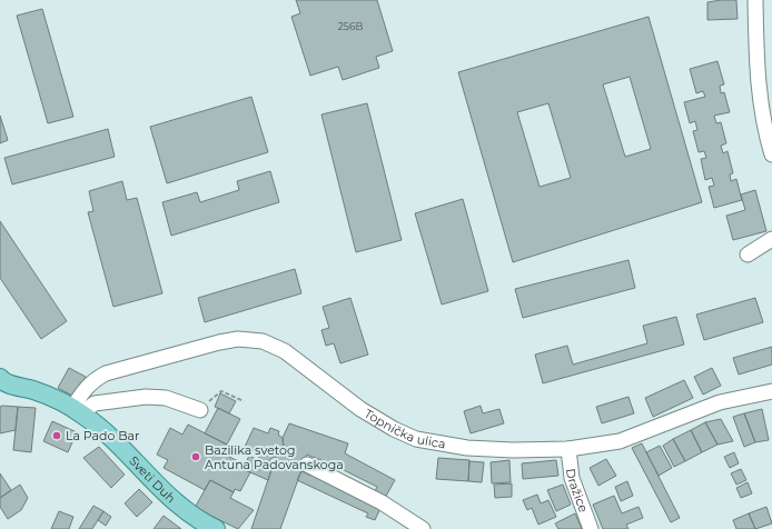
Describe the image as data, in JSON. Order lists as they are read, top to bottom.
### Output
{
  "streets": {
    "main road": ["Sveti Duh"],
    "street": ["Topnička ulica", "Dražice"]
  },
  "crossings": [
    ["Topnička ulica", "Sveti Duh"],
    ["Topnička ulica", "Dražice"]
  ],
  "places": ["La Pado Bar", "Bazilika svetog Antuna Padovanskoga"],
  "house_numbers": ["256B"]
}
